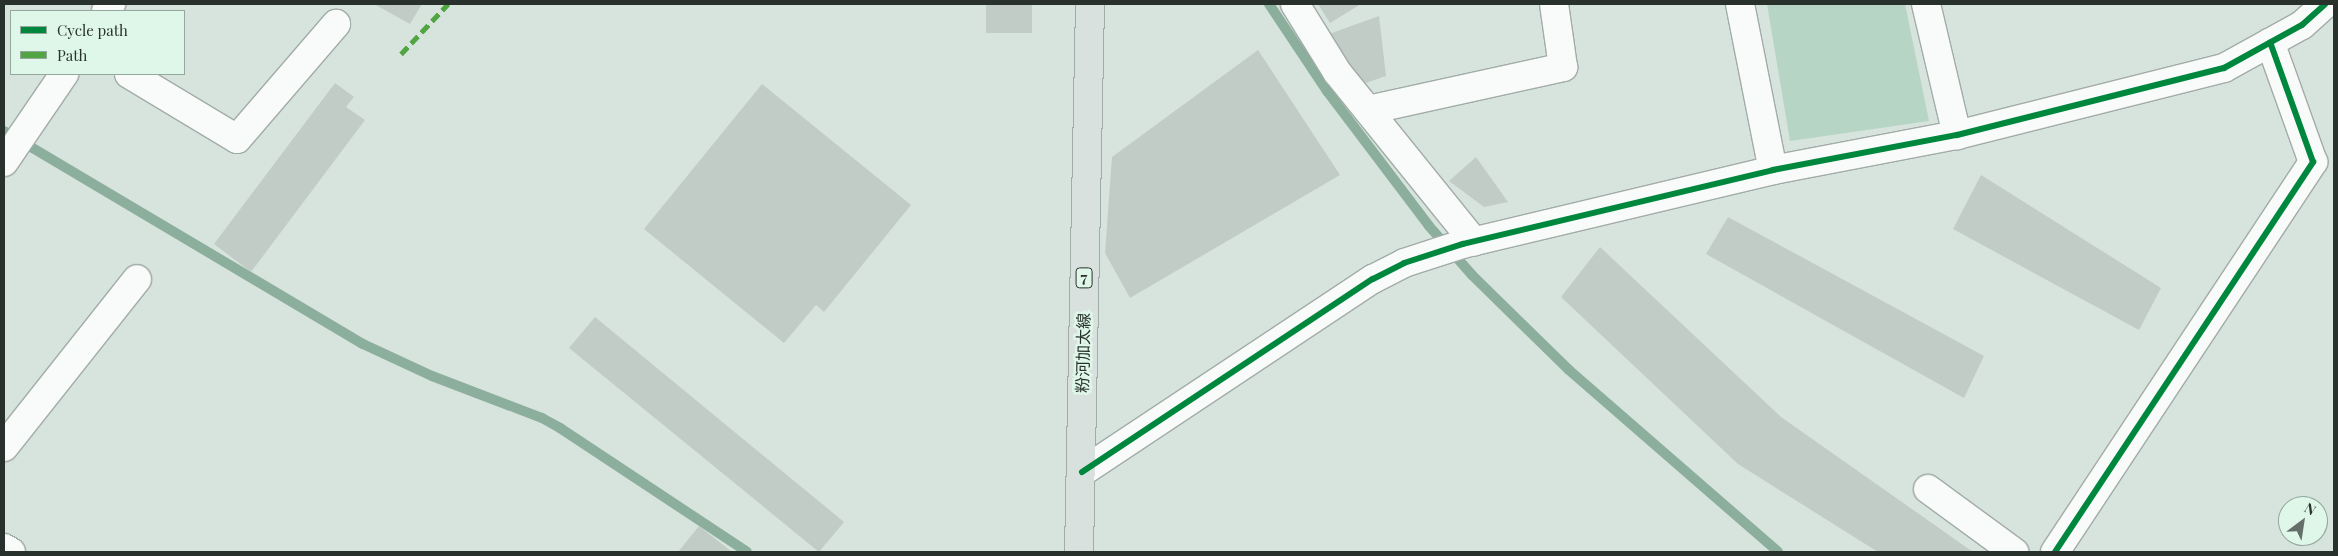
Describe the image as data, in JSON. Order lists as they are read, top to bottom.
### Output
{
  "streets": {
    "main road": ["7", "粉河加太線"]
  },
  "legend": ["Cycle path", "Path"],
  "north": "top right"
}
